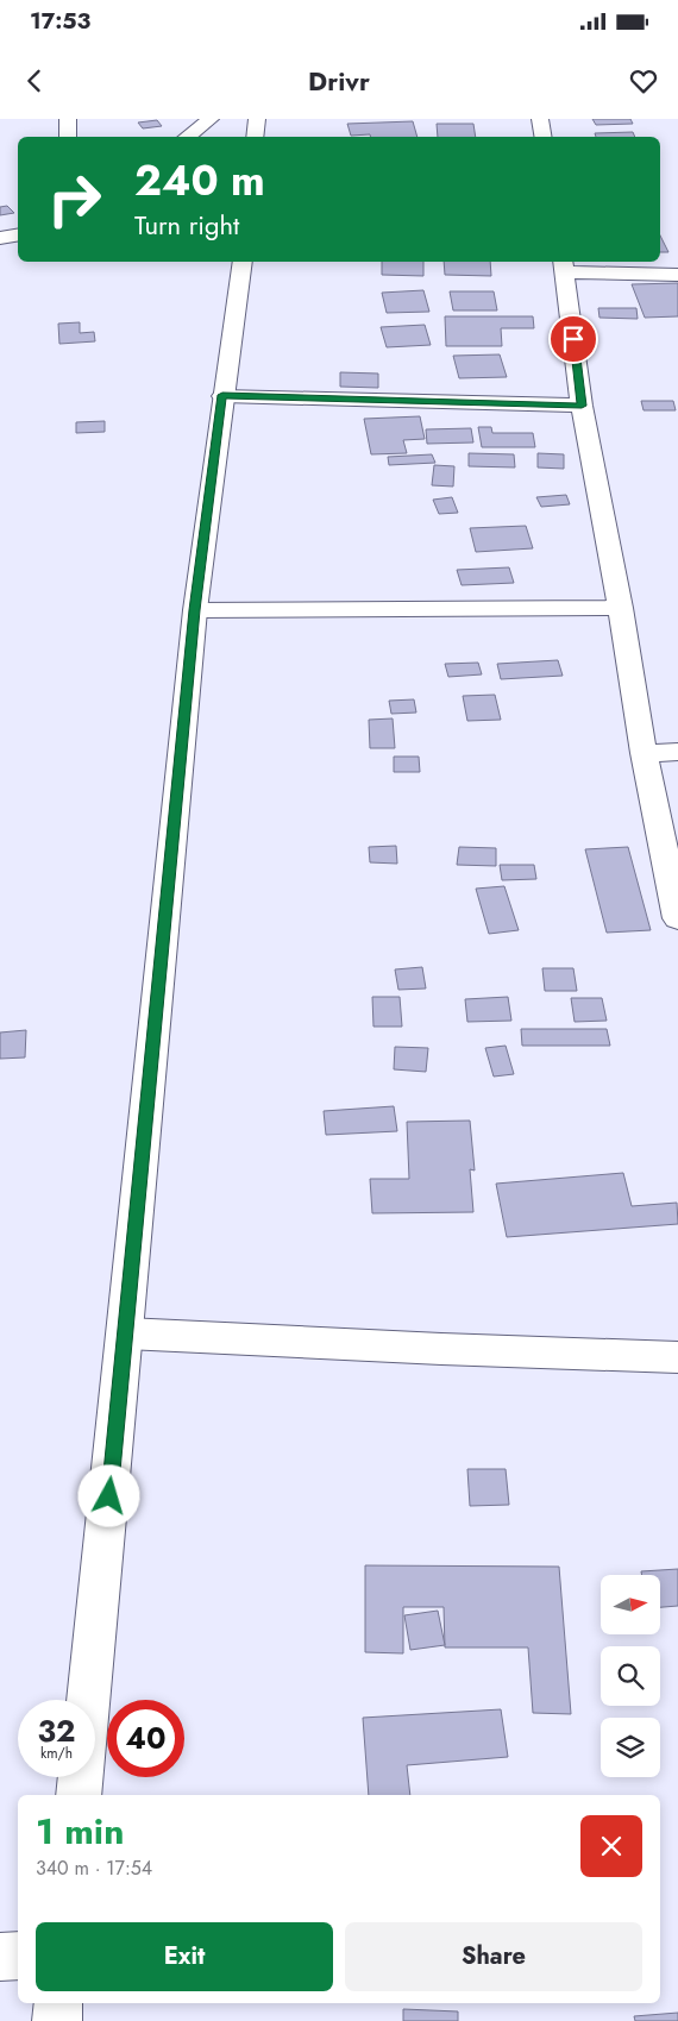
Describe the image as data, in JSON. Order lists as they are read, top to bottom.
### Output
{
  "north": "right",
  "page": {
    "status": "17:53",
    "header": "Drivr",
    "turn": ["240 m", "Turn right"],
    "speed": "32 km/h",
    "limit": "40",
    "heading": ["1 min", "340 m · 17:54"],
    "buttons": ["Exit", "Share"]
  }
}
